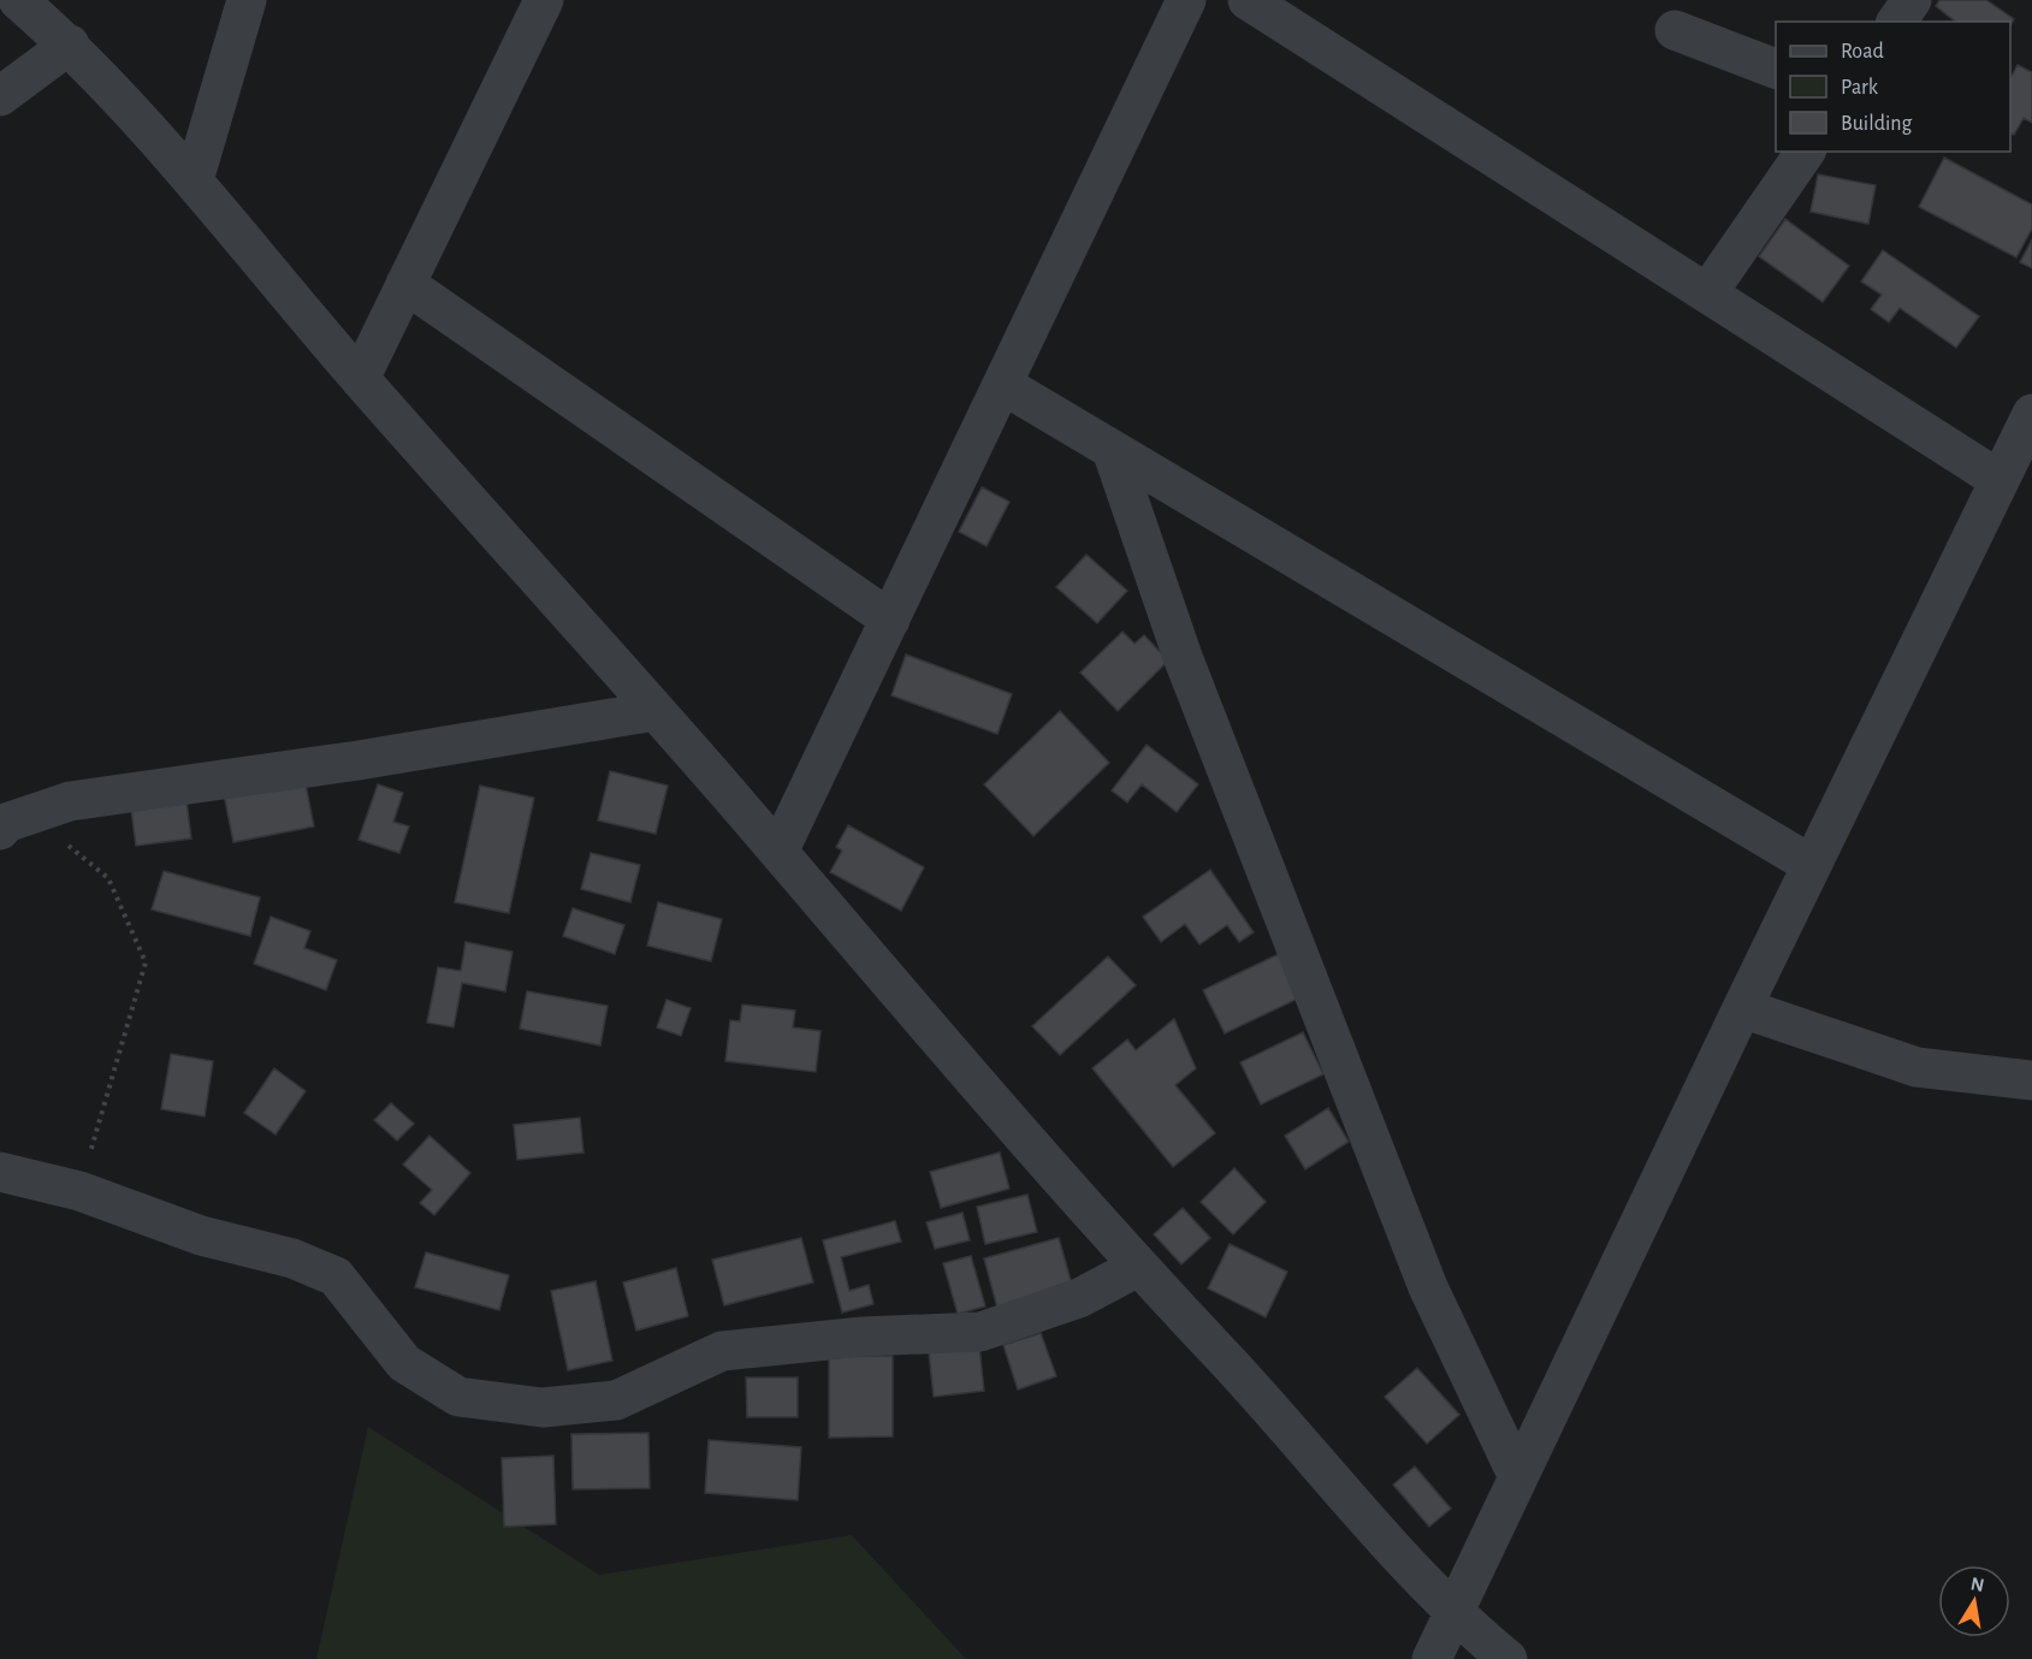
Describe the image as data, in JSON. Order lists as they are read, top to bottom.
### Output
{
  "legend": ["Road", "Park", "Building"],
  "north": "top"
}
